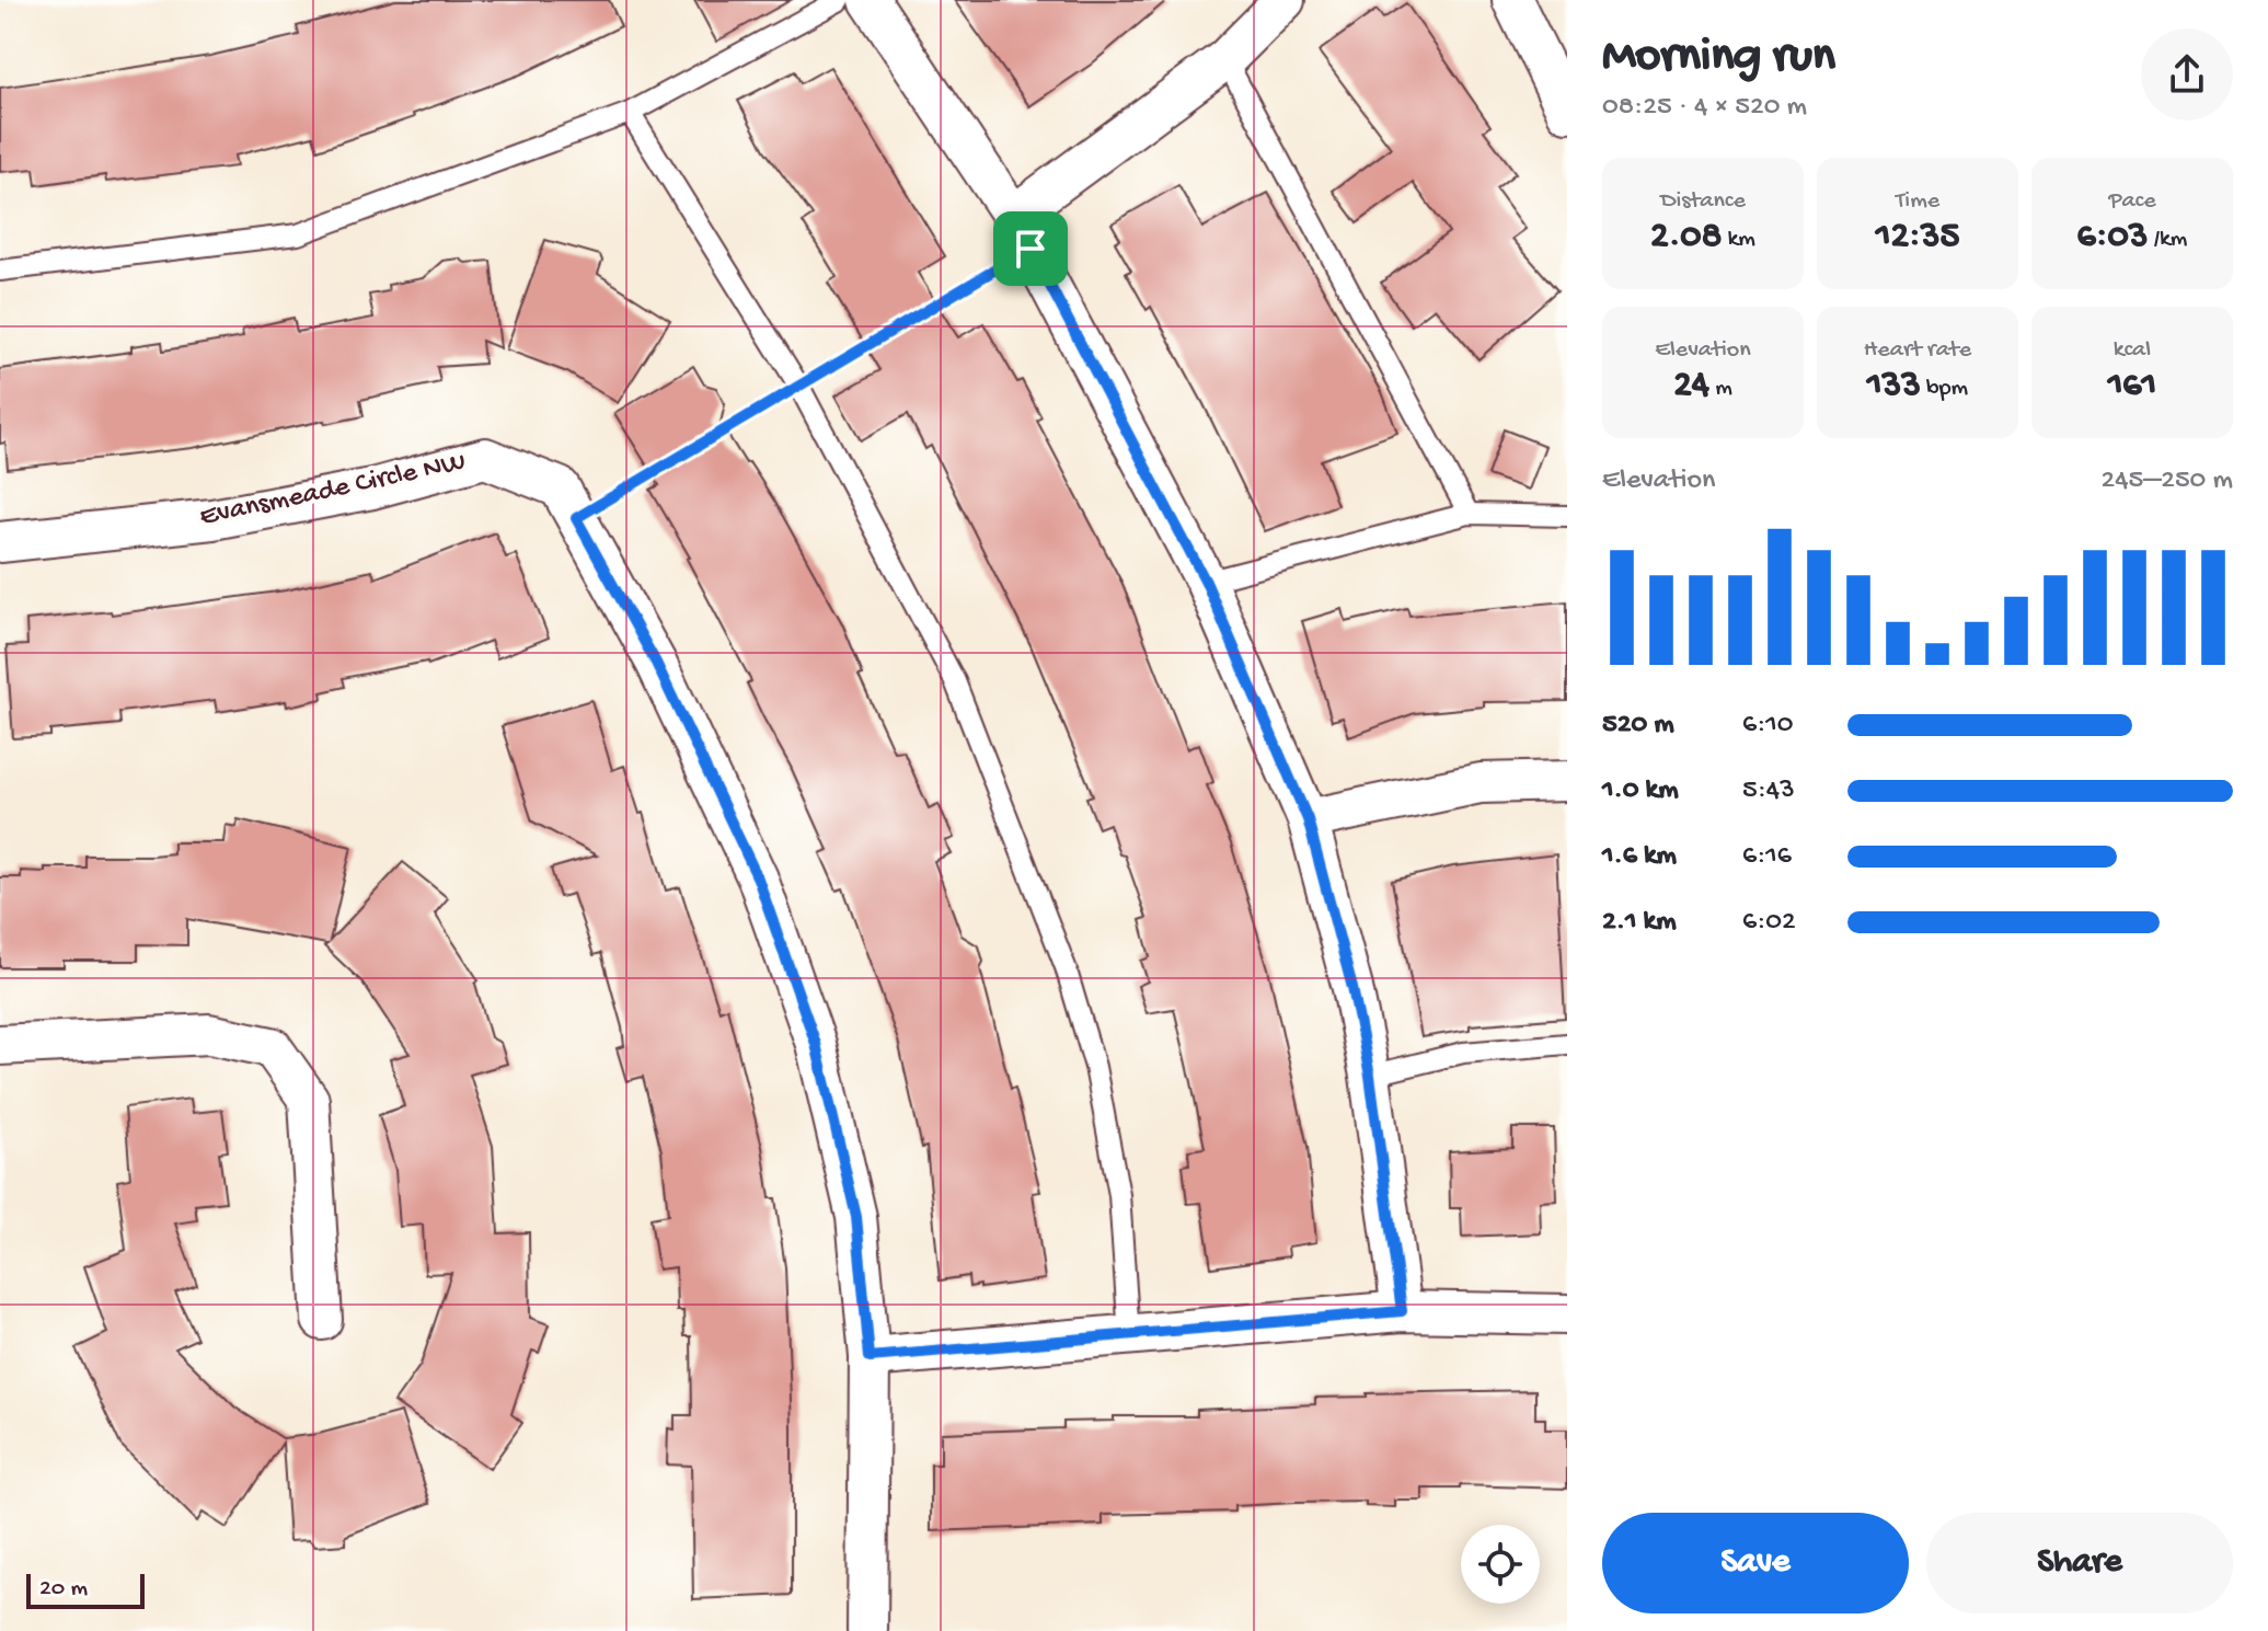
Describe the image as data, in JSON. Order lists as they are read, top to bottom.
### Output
{
  "streets": {
    "street": ["Evansmeade Circle NW"]
  },
  "scale_bar": "20 m",
  "page": {
    "heading": ["Morning run", "08:25 · 4 × 520 m"],
    "stats": [
      ["Distance", "2.08 km"],
      ["Time", "12:35"],
      ["Pace", "6:03 /km"],
      ["Elevation", "24 m"],
      ["Heart rate", "133 bpm"],
      ["kcal", "161"]
    ],
    "chart": ["Elevation", "245–250 m"],
    "list": [
      {
        "name": "520 m",
        "note": "6:10"
      },
      {
        "name": "1.0 km",
        "note": "5:43"
      },
      {
        "name": "1.6 km",
        "note": "6:16"
      },
      {
        "name": "2.1 km",
        "note": "6:02"
      }
    ],
    "buttons": ["Save", "Share"],
    "scale": "20 m"
  }
}
